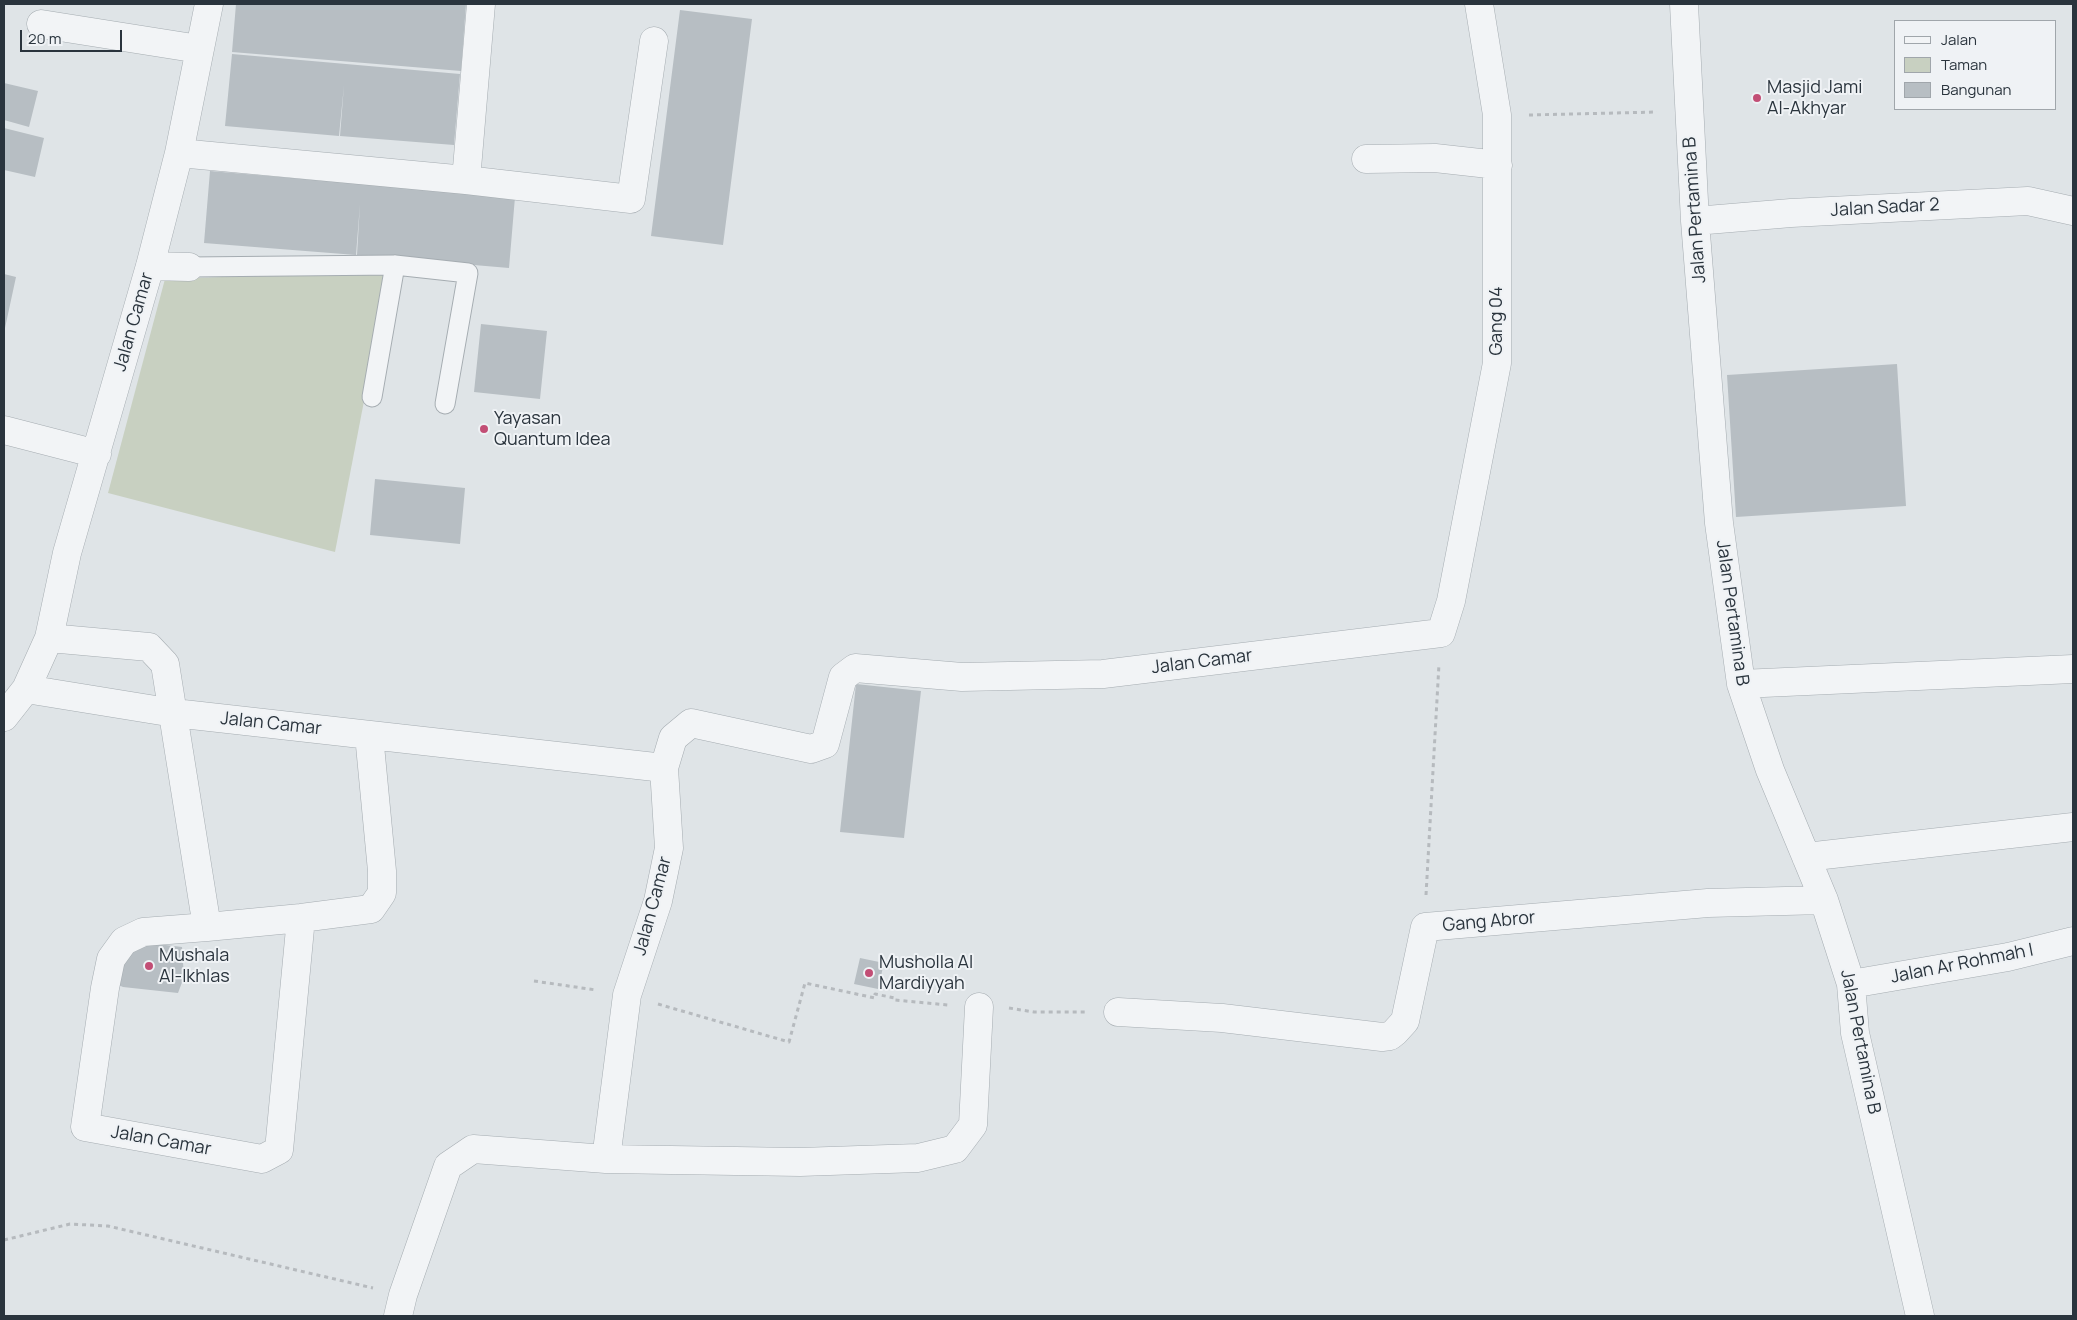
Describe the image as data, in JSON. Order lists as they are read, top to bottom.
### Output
{
  "streets": {
    "street": [
      "Jalan Sadar 2",
      "Jalan Pertamina B",
      "Gang 04",
      "Jalan Camar",
      "Gang Abror",
      "Jalan Ar Rohmah I"
    ]
  },
  "crossings": [
    ["Jalan Sadar 2", "Jalan Pertamina B"],
    ["Jalan Pertamina B", "Gang Abror"],
    ["Jalan Pertamina B", "Jalan Ar Rohmah I"],
    ["Gang 04", "Jalan Camar"]
  ],
  "places": [
    "Masjid Jami Al-Akhyar",
    "Yayasan Quantum Idea",
    "Mushala Al-Ikhlas",
    "Musholla Al Mardiyyah"
  ],
  "legend": ["Jalan", "Taman", "Bangunan"],
  "scale_bar": "20 m"
}
